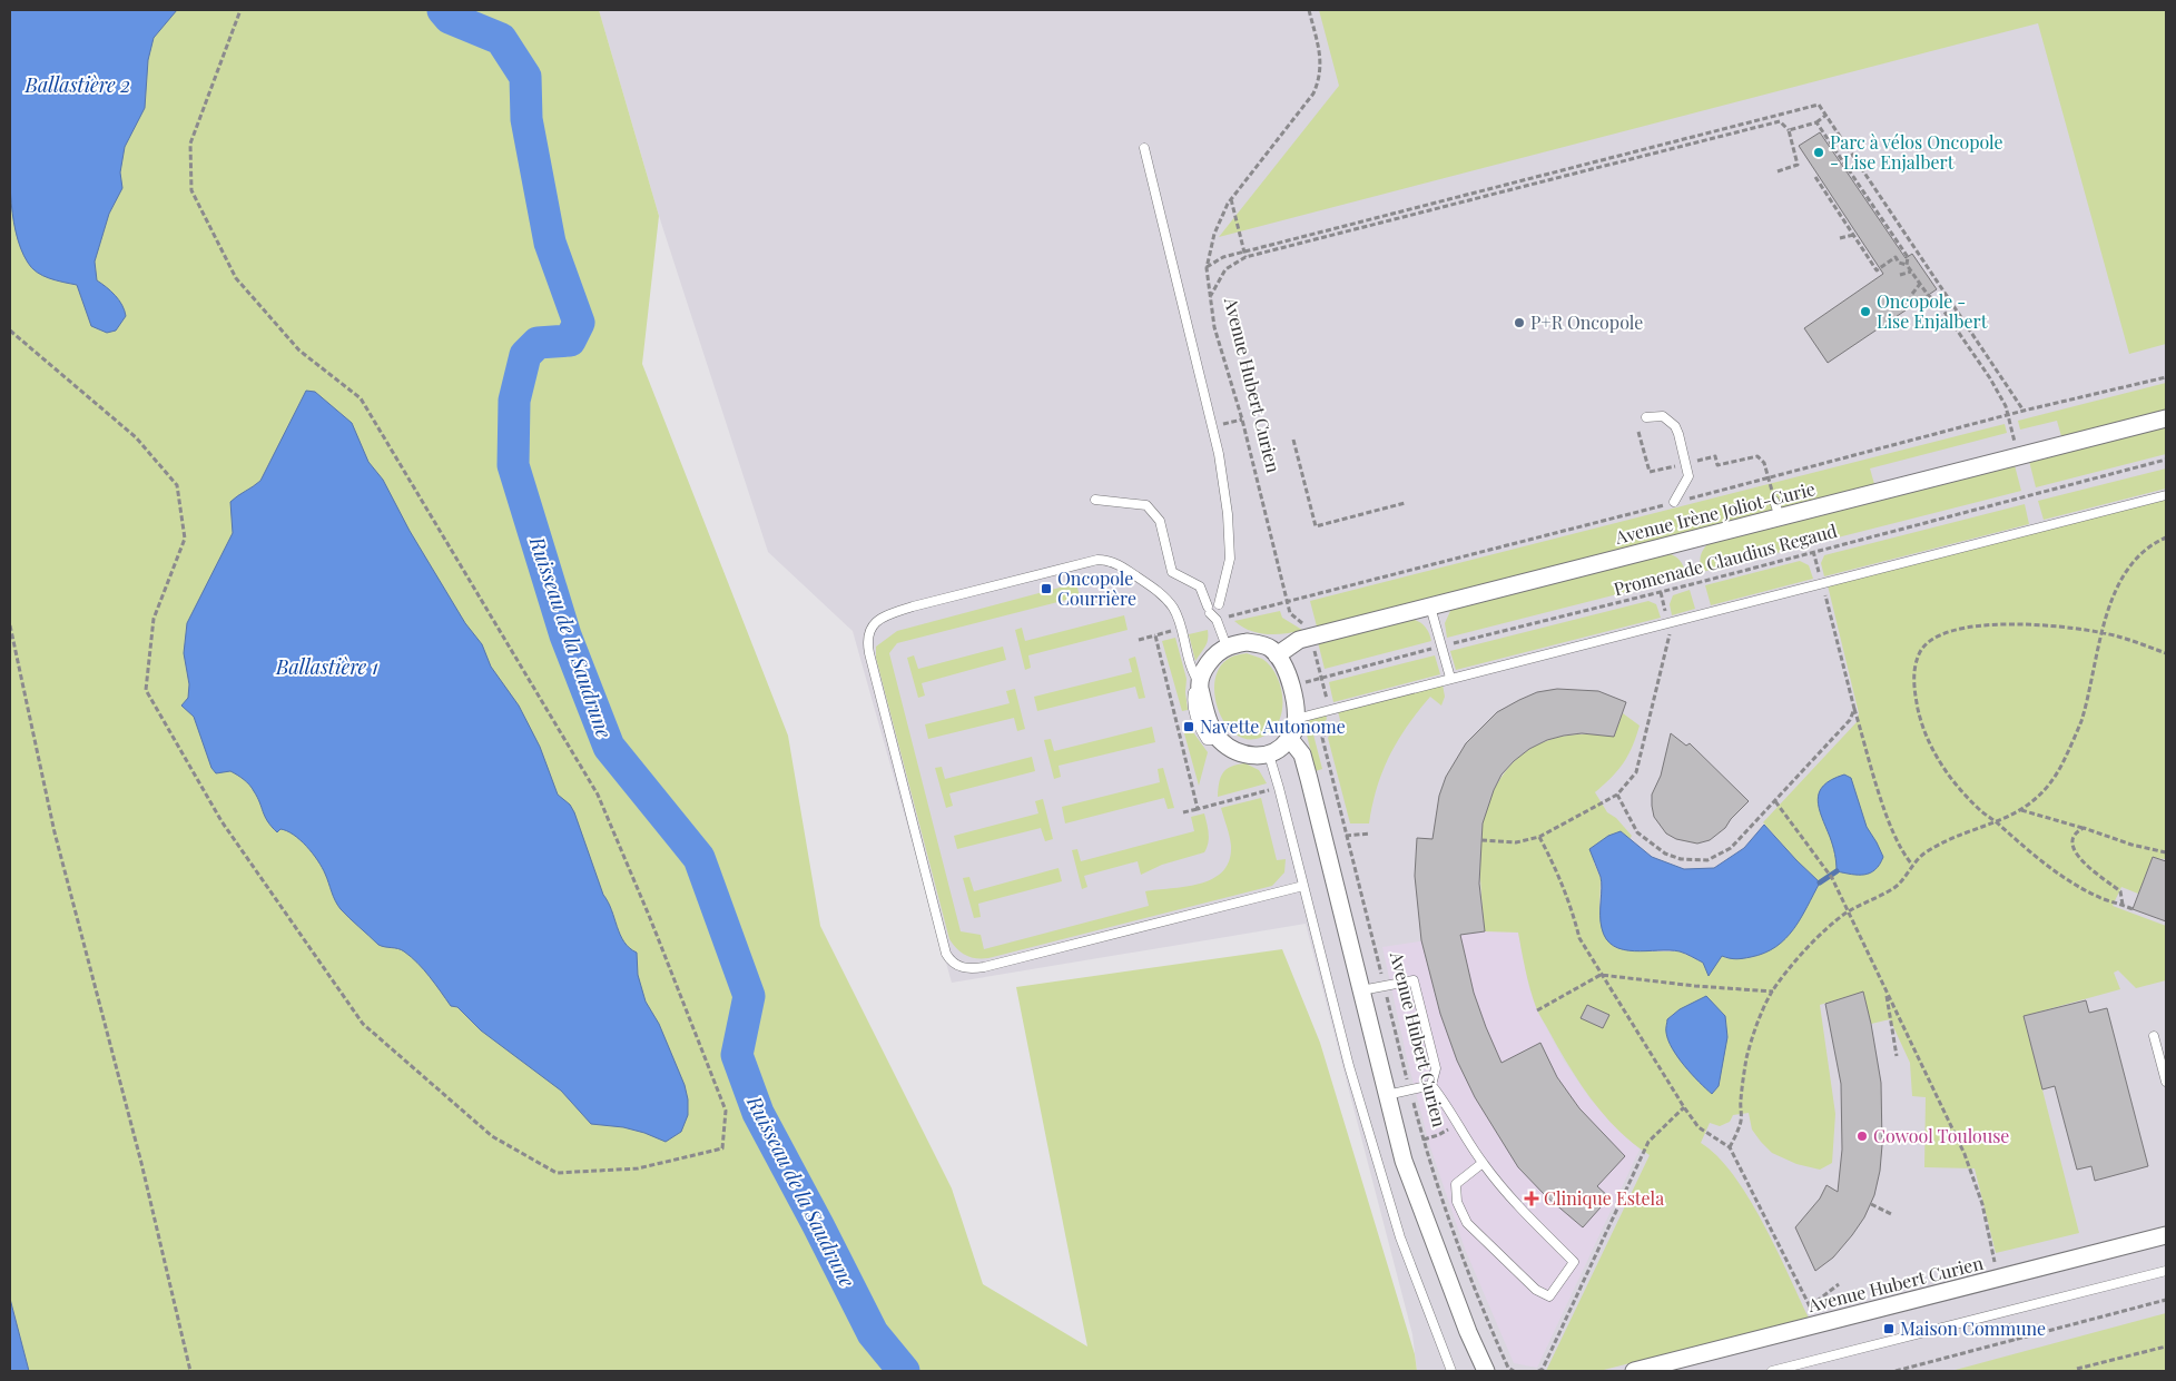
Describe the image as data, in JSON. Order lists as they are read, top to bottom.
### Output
{
  "streets": {
    "street": ["Avenue Hubert Curien", "Avenue Irène Joliot-Curie"],
    "path": ["Promenade Claudius Regaud"]
  },
  "crossings": [
    ["Avenue Hubert Curien", "Avenue Irène Joliot-Curie"],
    ["Avenue Irène Joliot-Curie", "Promenade Claudius Regaud"]
  ],
  "water": ["Ballastière 2", "Ruisseau de la Saudrune", "Ballastière 1"],
  "places": {
    "other": [
      "Parc à vélos Oncopole - Lise Enjalbert",
      "Oncopole - Lise Enjalbert",
      "P+R Oncopole",
      "Cowool Toulouse"
    ],
    "transit": ["Oncopole Courrière", "Navette Autonome", "Maison Commune"],
    "health": ["Clinique Estela"]
  }
}
